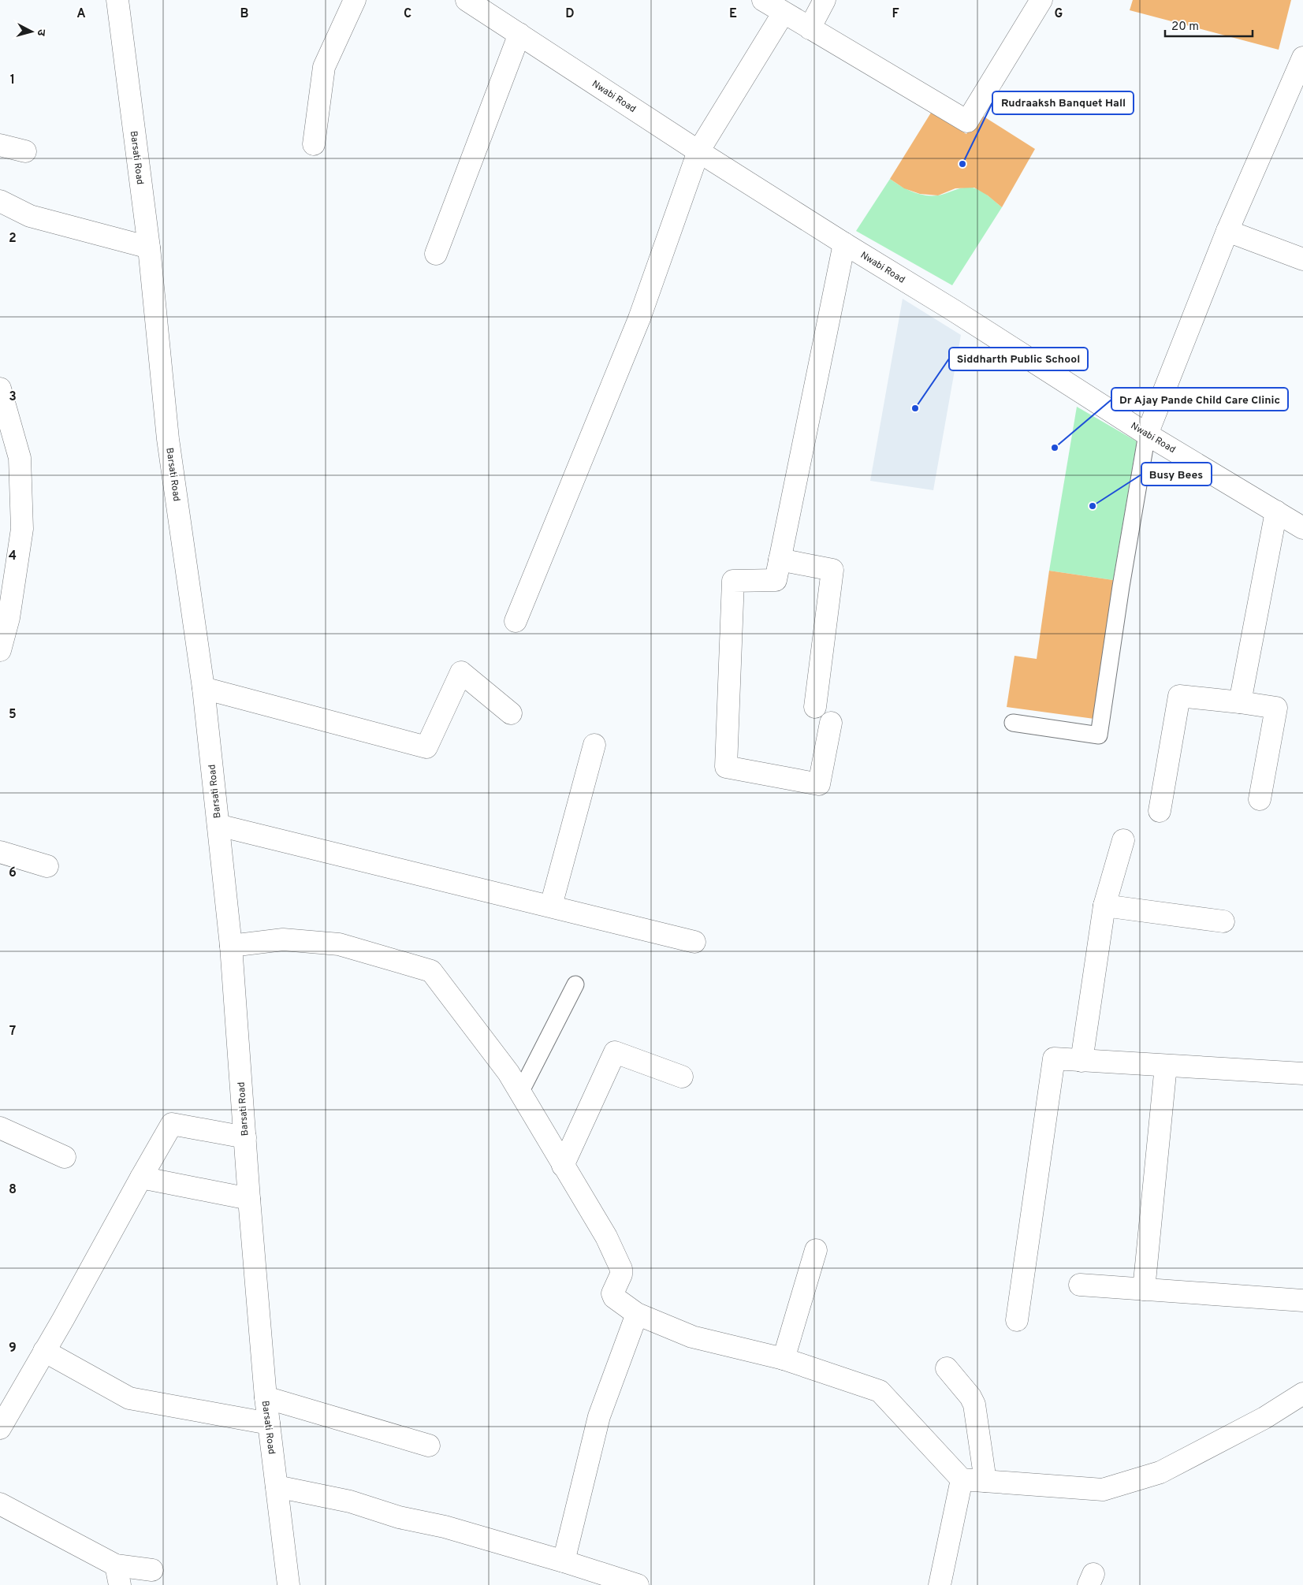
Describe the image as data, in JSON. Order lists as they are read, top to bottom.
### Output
{
  "streets": {
    "street": ["Nwabi Road", "Barsati Road"]
  },
  "places": [
    "Rudraaksh Banquet Hall",
    "Siddharth Public School",
    "Dr Ajay Pande Child Care Clinic",
    "Busy Bees"
  ],
  "scale_bar": "20 m",
  "north": "right",
  "grid": {
    "columns": [
      "A",
      "B",
      "C",
      "D",
      "E",
      "F",
      "G"
    ],
    "rows": [
      "1",
      "2",
      "3",
      "4",
      "5",
      "6",
      "7",
      "8",
      "9"
    ]
  }
}
